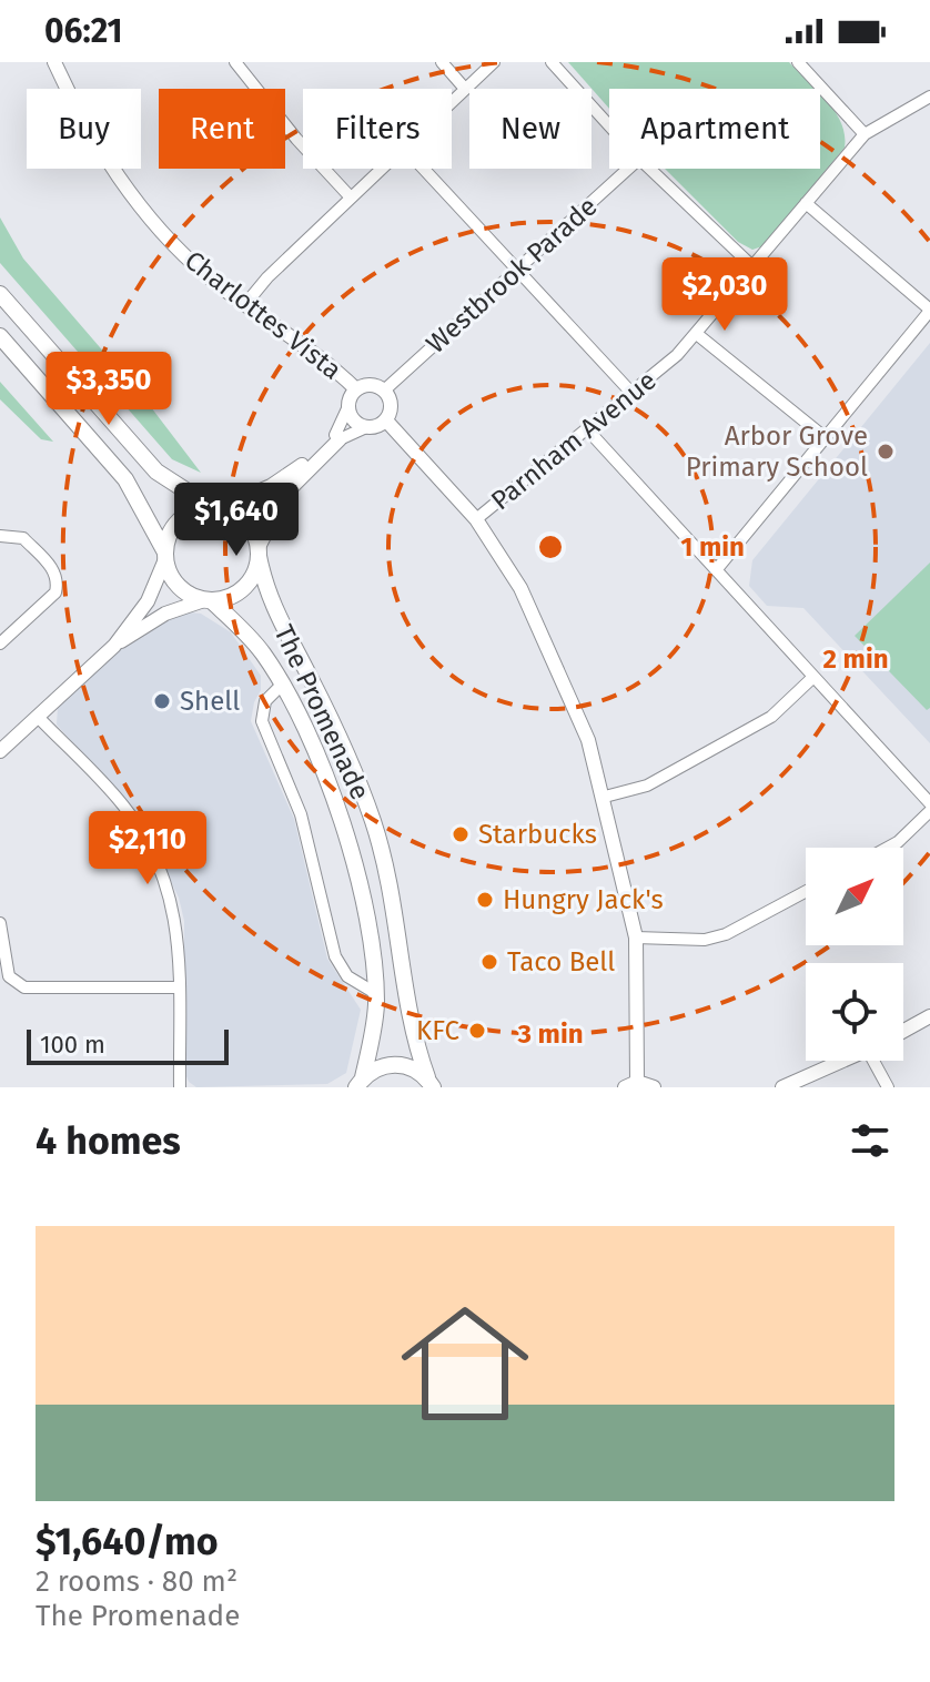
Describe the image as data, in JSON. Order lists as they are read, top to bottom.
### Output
{
  "streets": {
    "main road": ["The Promenade"],
    "street": ["Westbrook Parade", "Charlottes Vista", "Parnham Avenue"]
  },
  "crossings": [
    ["Westbrook Parade", "Charlottes Vista"]
  ],
  "places": [
    "Arbor Grove Primary School",
    "Shell",
    "Starbucks",
    "Hungry Jack's",
    "Taco Bell",
    "KFC"
  ],
  "scale_bar": "100 m",
  "north": "top right",
  "page": {
    "status": "06:21",
    "chip": [
      "Buy",
      "Rent",
      "Filters",
      "New",
      "Apartment"
    ],
    "price": [
      "$2,030",
      "$3,350",
      "$1,640",
      "$2,110"
    ],
    "scale": "100 m",
    "heading": "4 homes",
    "list": [
      {
        "name": "$1,640/mo",
        "note": "2 rooms · 80 m² · The Promenade"
      }
    ]
  },
  "rings": ["1 min", "2 min", "3 min"]
}
